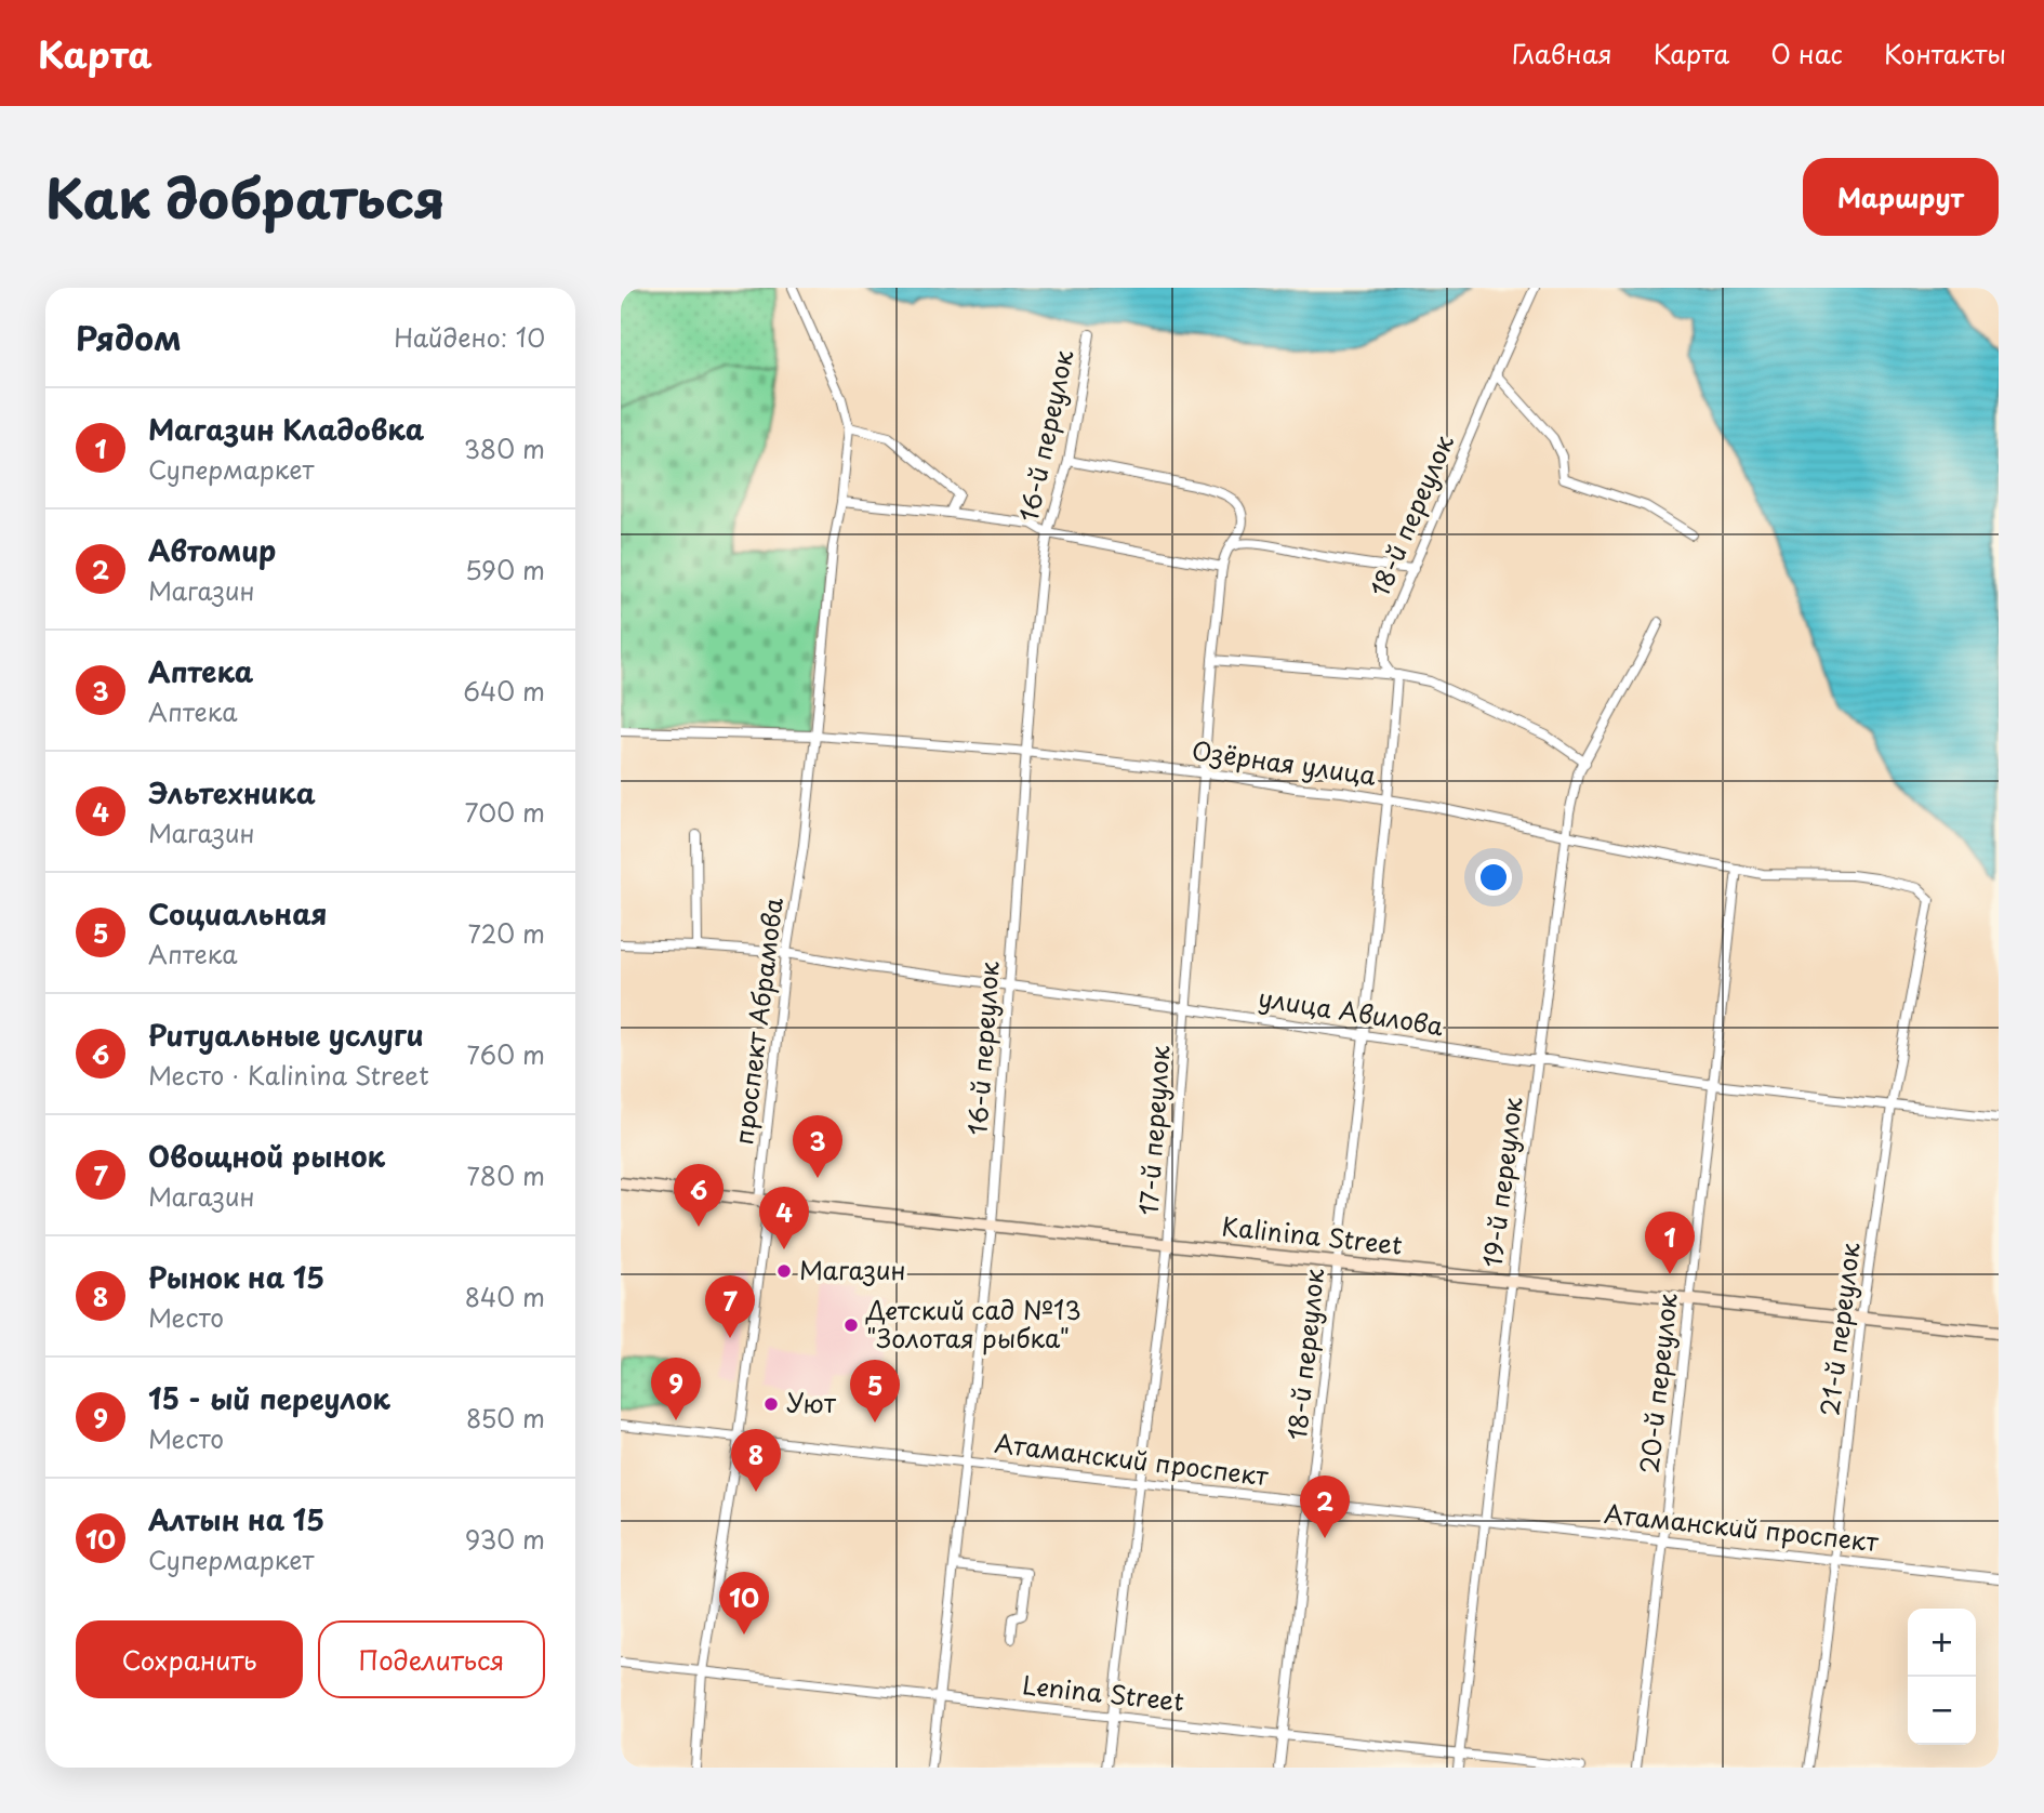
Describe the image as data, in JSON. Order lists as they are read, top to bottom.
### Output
{
  "streets": {
    "main road": ["Kalinina Street"],
    "street": [
      "16-й переулок",
      "18-й переулок",
      "Озёрная улица",
      "улица Авилова",
      "проспект Абрамова",
      "17-й переулок",
      "19-й переулок",
      "21-й переулок",
      "20-й переулок",
      "Атаманский проспект",
      "Lenina Street"
    ]
  },
  "crossings": [
    ["16-й переулок", "Озёрная улица"],
    ["16-й переулок", "улица Авилова"],
    ["16-й переулок", "17-й переулок"],
    ["16-й переулок", "Kalinina Street"],
    ["16-й переулок", "Атаманский проспект"],
    ["16-й переулок", "Lenina Street"],
    ["18-й переулок", "Озёрная улица"],
    ["18-й переулок", "улица Авилова"],
    ["18-й переулок", "Kalinina Street"],
    ["18-й переулок", "Атаманский проспект"],
    ["18-й переулок", "Lenina Street"],
    ["Озёрная улица", "проспект Абрамова"],
    ["Озёрная улица", "17-й переулок"],
    ["Озёрная улица", "19-й переулок"],
    ["Озёрная улица", "21-й переулок"],
    ["Озёрная улица", "20-й переулок"],
    ["улица Авилова", "проспект Абрамова"],
    ["улица Авилова", "17-й переулок"],
    ["улица Авилова", "19-й переулок"],
    ["улица Авилова", "21-й переулок"],
    ["улица Авилова", "20-й переулок"],
    ["проспект Абрамова", "Kalinina Street"],
    ["проспект Абрамова", "Атаманский проспект"],
    ["проспект Абрамова", "Lenina Street"],
    ["17-й переулок", "Kalinina Street"],
    ["17-й переулок", "Атаманский проспект"],
    ["17-й переулок", "Lenina Street"],
    ["19-й переулок", "Kalinina Street"],
    ["19-й переулок", "Атаманский проспект"],
    ["19-й переулок", "Lenina Street"],
    ["Kalinina Street", "21-й переулок"],
    ["Kalinina Street", "20-й переулок"],
    ["21-й переулок", "Атаманский проспект"],
    ["20-й переулок", "Атаманский проспект"]
  ],
  "places": ["Магазин", "Детский сад №13 \"Золотая рыбка\"", "Уют"],
  "page": {
    "header": "Карта",
    "nav": [
      "Главная",
      "Карта",
      "О нас",
      "Контакты"
    ],
    "title": "Как добраться",
    "buttons": [
      "Маршрут",
      ["Сохранить", "Поделиться"]
    ],
    "heading": ["Рядом", "Найдено: 10"],
    "list": [
      {
        "mark": "1",
        "name": "Магазин Кладовка",
        "note": "Супермаркет",
        "value": "380 m"
      },
      {
        "mark": "2",
        "name": "Автомир",
        "note": "Магазин",
        "value": "590 m"
      },
      {
        "mark": "3",
        "name": "Аптека",
        "note": "Аптека",
        "value": "640 m"
      },
      {
        "mark": "4",
        "name": "Эльтехника",
        "note": "Магазин",
        "value": "700 m"
      },
      {
        "mark": "5",
        "name": "Социальная",
        "note": "Аптека",
        "value": "720 m"
      },
      {
        "mark": "6",
        "name": "Ритуальные услуги",
        "note": "Место · Kalinina Street",
        "value": "760 m"
      },
      {
        "mark": "7",
        "name": "Овощной рынок",
        "note": "Магазин",
        "value": "780 m"
      },
      {
        "mark": "8",
        "name": "Рынок на 15",
        "note": "Место",
        "value": "840 m"
      },
      {
        "mark": "9",
        "name": "15 - ый переулок",
        "note": "Место",
        "value": "850 m"
      },
      {
        "mark": "10",
        "name": "Алтын на 15",
        "note": "Супермаркет",
        "value": "930 m"
      }
    ],
    "pins": [
      "3",
      "6",
      "4",
      "1",
      "7",
      "9",
      "5",
      "8",
      "2",
      "10"
    ],
    "map_buttons": ["+", "−"]
  }
}
